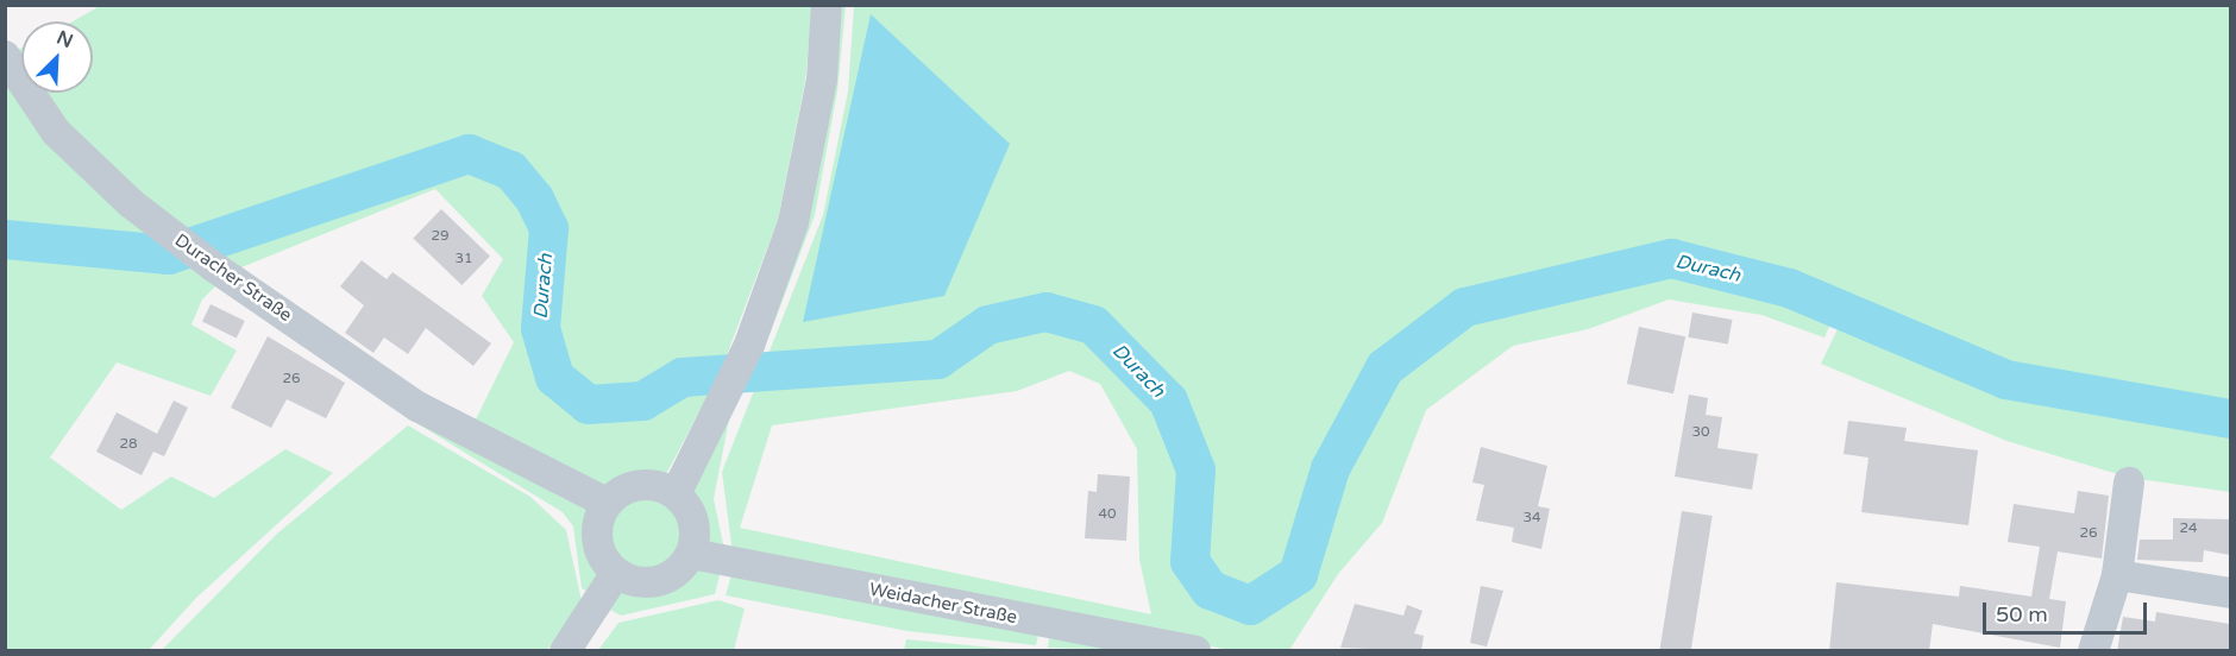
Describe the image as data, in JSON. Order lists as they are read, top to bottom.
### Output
{
  "streets": {
    "street": ["Duracher Straße", "Weidacher Straße"]
  },
  "crossings": [
    ["Duracher Straße", "Weidacher Straße"]
  ],
  "water": ["Durach"],
  "house_numbers": [
    "29",
    "31",
    "26",
    "30",
    "28",
    "40",
    "34",
    "24",
    "26"
  ],
  "scale_bar": "50 m",
  "north": "top right"
}
